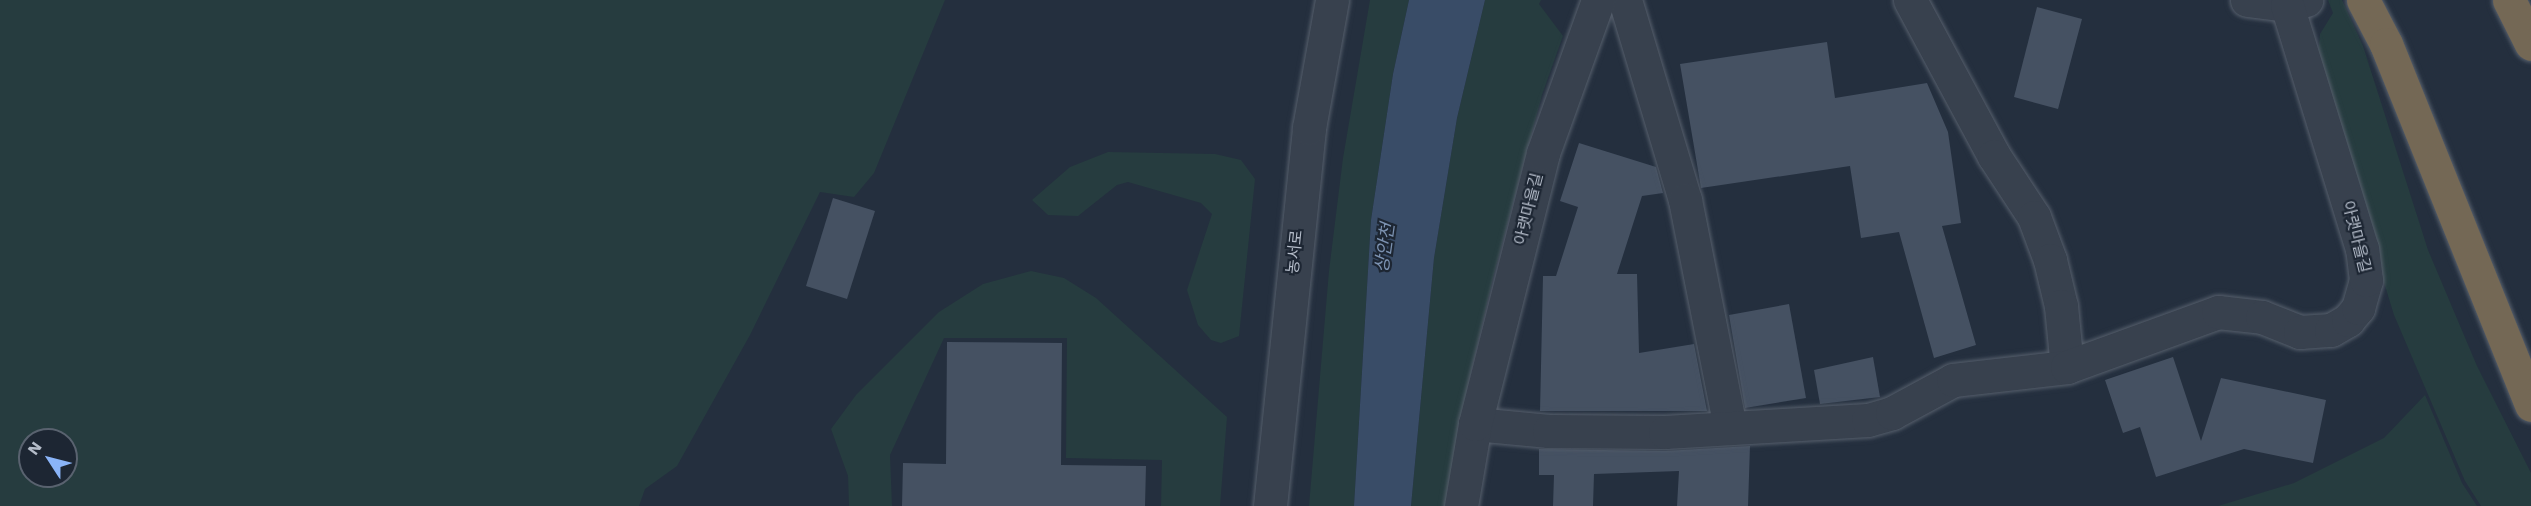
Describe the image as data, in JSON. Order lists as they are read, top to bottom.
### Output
{
  "streets": {
    "street": ["아랫마을길", "농서로"]
  },
  "water": ["상안천"],
  "north": "top left"
}
